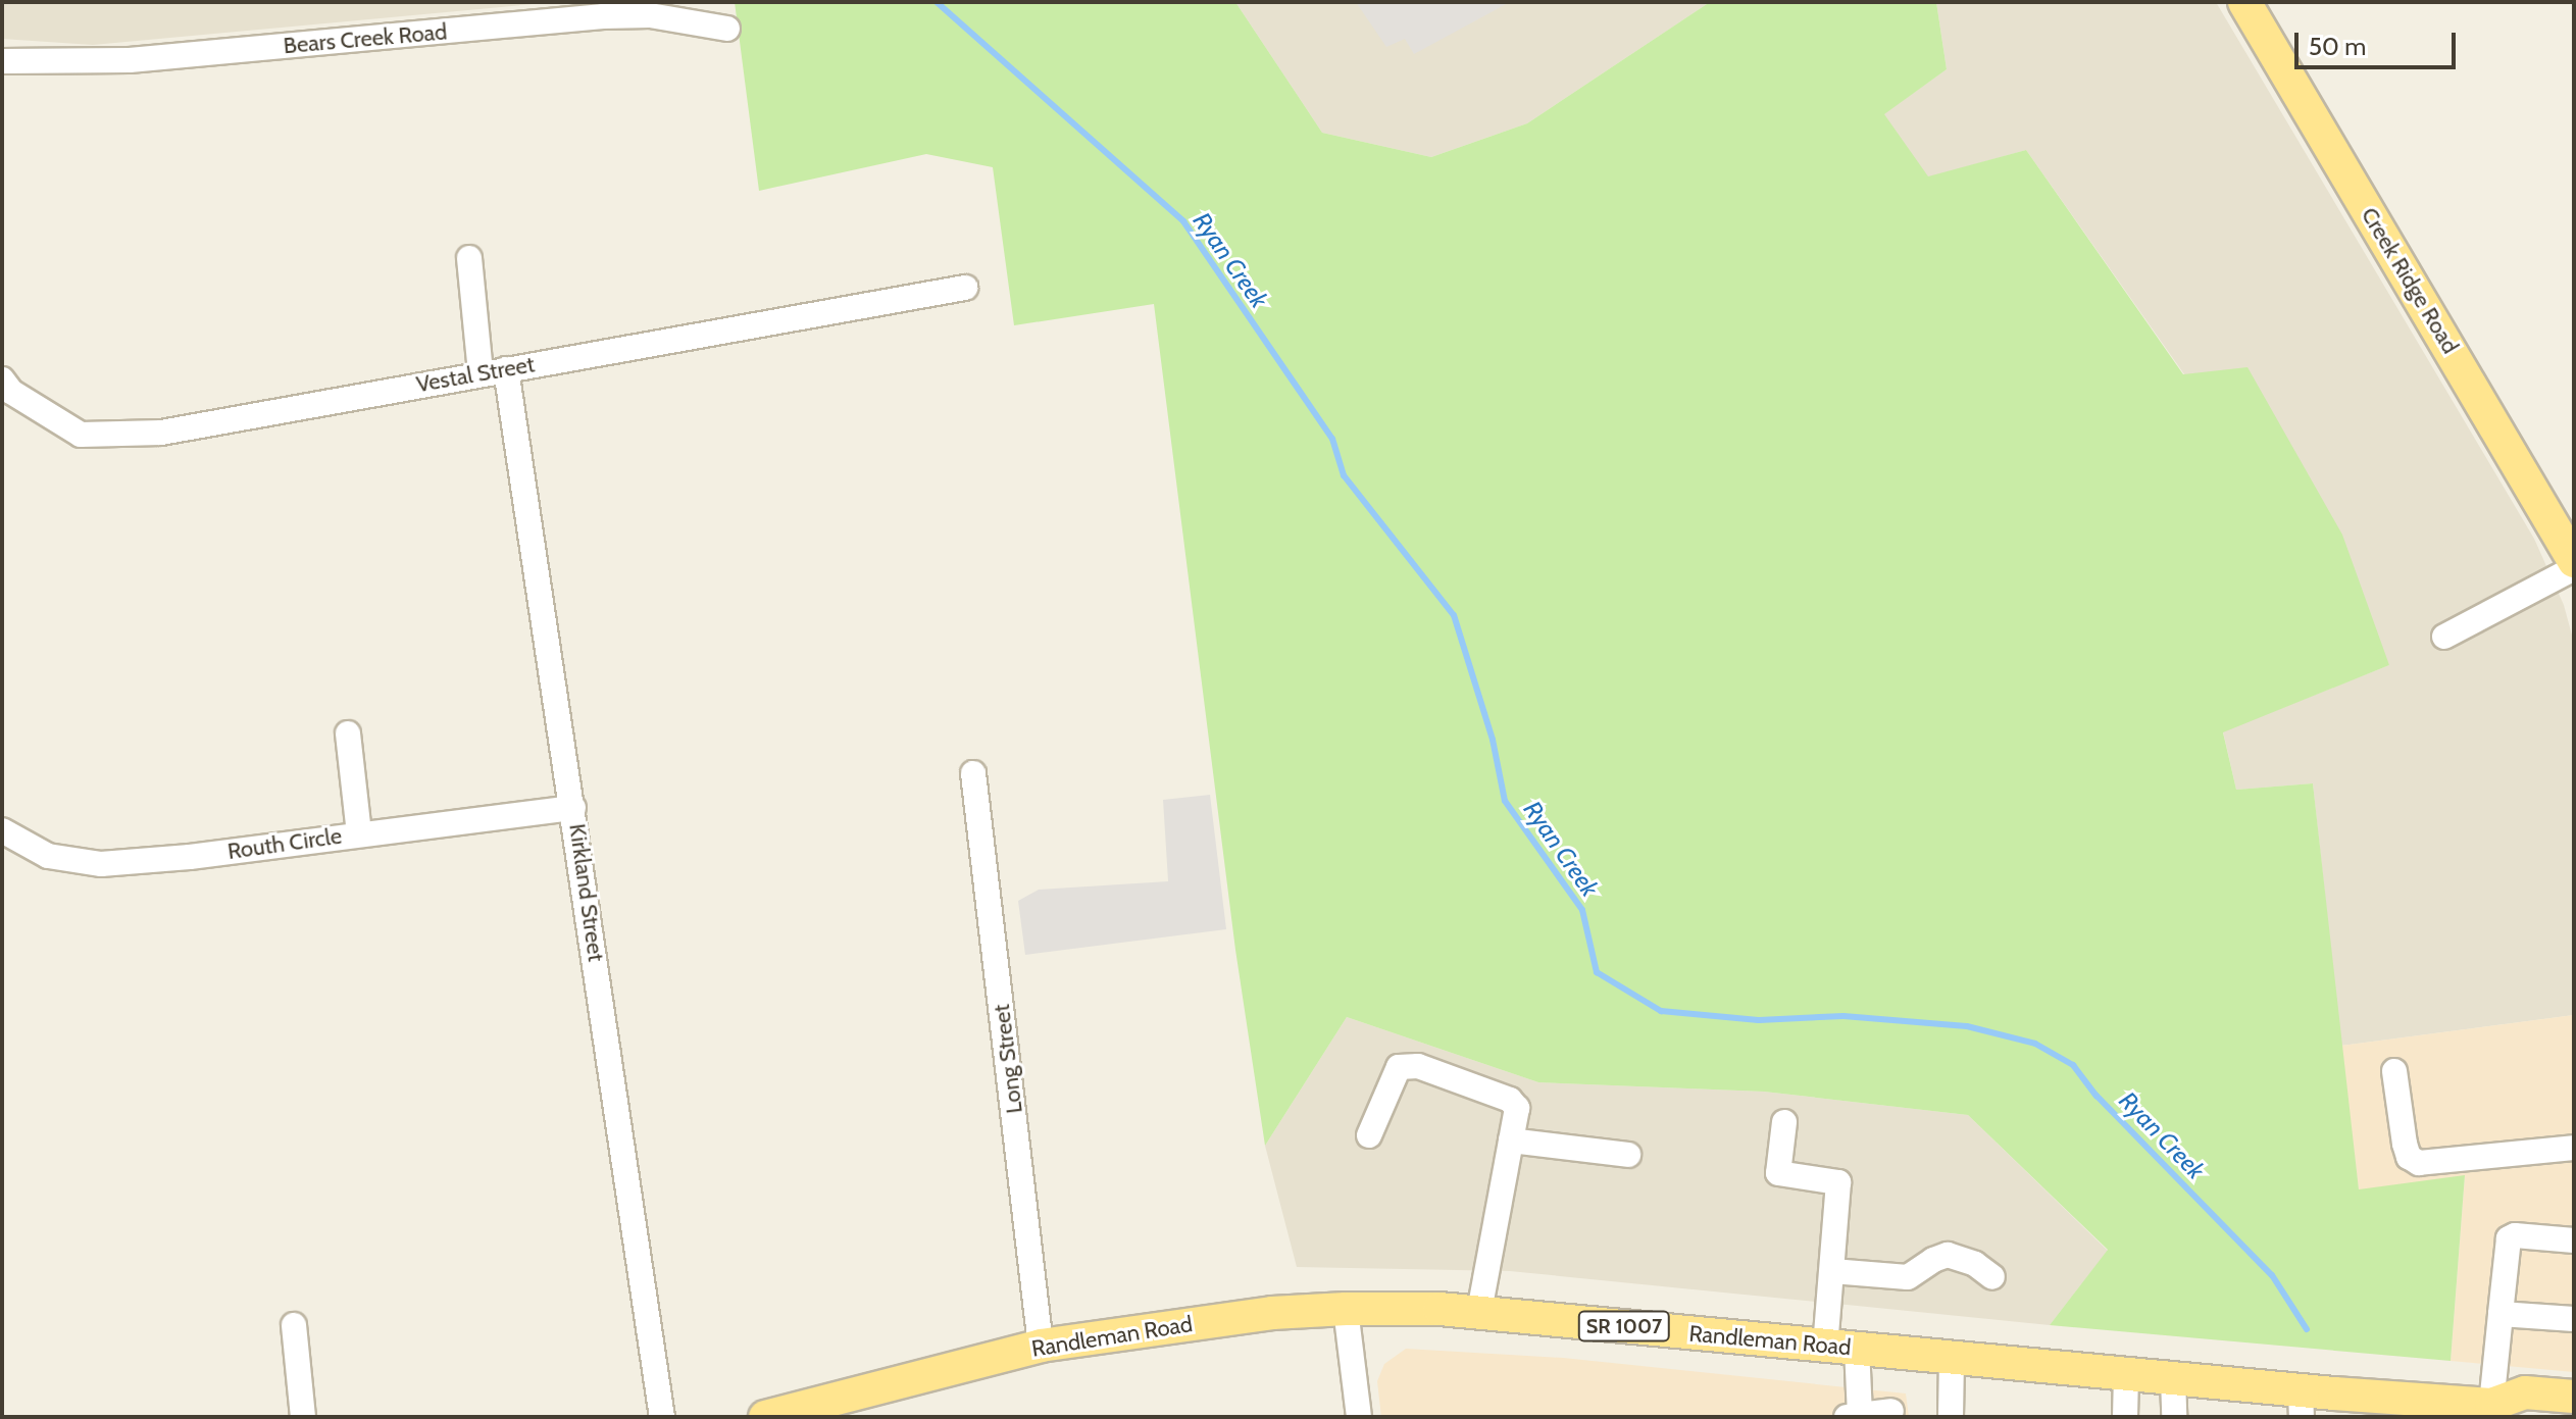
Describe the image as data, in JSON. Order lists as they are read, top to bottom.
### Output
{
  "streets": {
    "main road": ["Creek Ridge Road", "SR 1007", "Randleman Road"],
    "street": [
      "Bears Creek Road",
      "Vestal Street",
      "Routh Circle",
      "Kirkland Street",
      "Long Street"
    ]
  },
  "crossings": [
    ["Vestal Street", "Kirkland Street"],
    ["Routh Circle", "Kirkland Street"],
    ["Long Street", "Randleman Road"]
  ],
  "water": ["Ryan Creek"],
  "scale_bar": "50 m"
}
